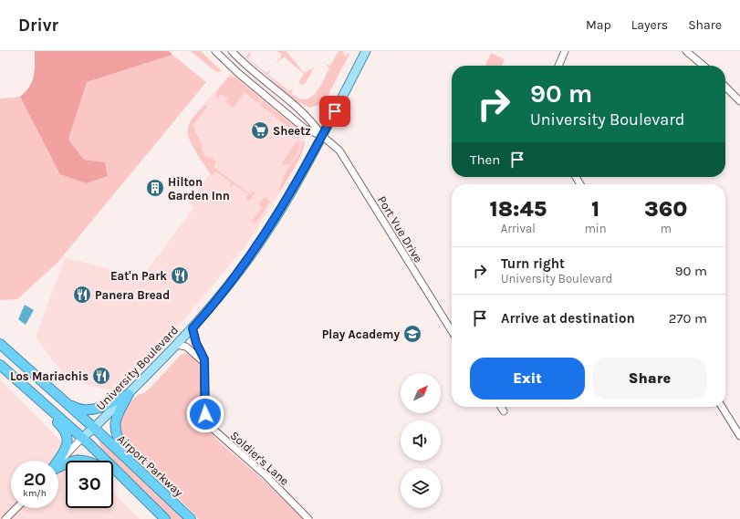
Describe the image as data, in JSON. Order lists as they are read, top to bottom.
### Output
{
  "streets": {
    "highway": ["Airport Parkway"],
    "main road": ["University Boulevard"],
    "street": ["Port Vue Drive", "Soldier's Lane"]
  },
  "crossings": [
    ["Port Vue Drive", "University Boulevard"],
    ["University Boulevard", "Soldier's Lane"],
    ["University Boulevard", "Airport Parkway"]
  ],
  "places": {
    "supermarket": ["Sheetz"],
    "building": ["Hilton Garden Inn"],
    "restaurant": ["Eat'n Park", "Panera Bread", "Los Mariachis"],
    "school or university": ["Play Academy"]
  },
  "north": "top right",
  "page": {
    "header": "Drivr",
    "nav": ["Map", "Layers", "Share"],
    "turn": ["90 m", "University Boulevard"],
    "then": "Then",
    "eta": [
      "18:45",
      "Arrival",
      "1",
      "min",
      "360",
      "m"
    ],
    "list": [
      {
        "name": "Turn right",
        "note": "University Boulevard",
        "value": "90 m"
      },
      {
        "name": "Arrive at destination",
        "value": "270 m"
      }
    ],
    "buttons": ["Exit", "Share"],
    "speed": "20 km/h",
    "limit": "30"
  }
}
